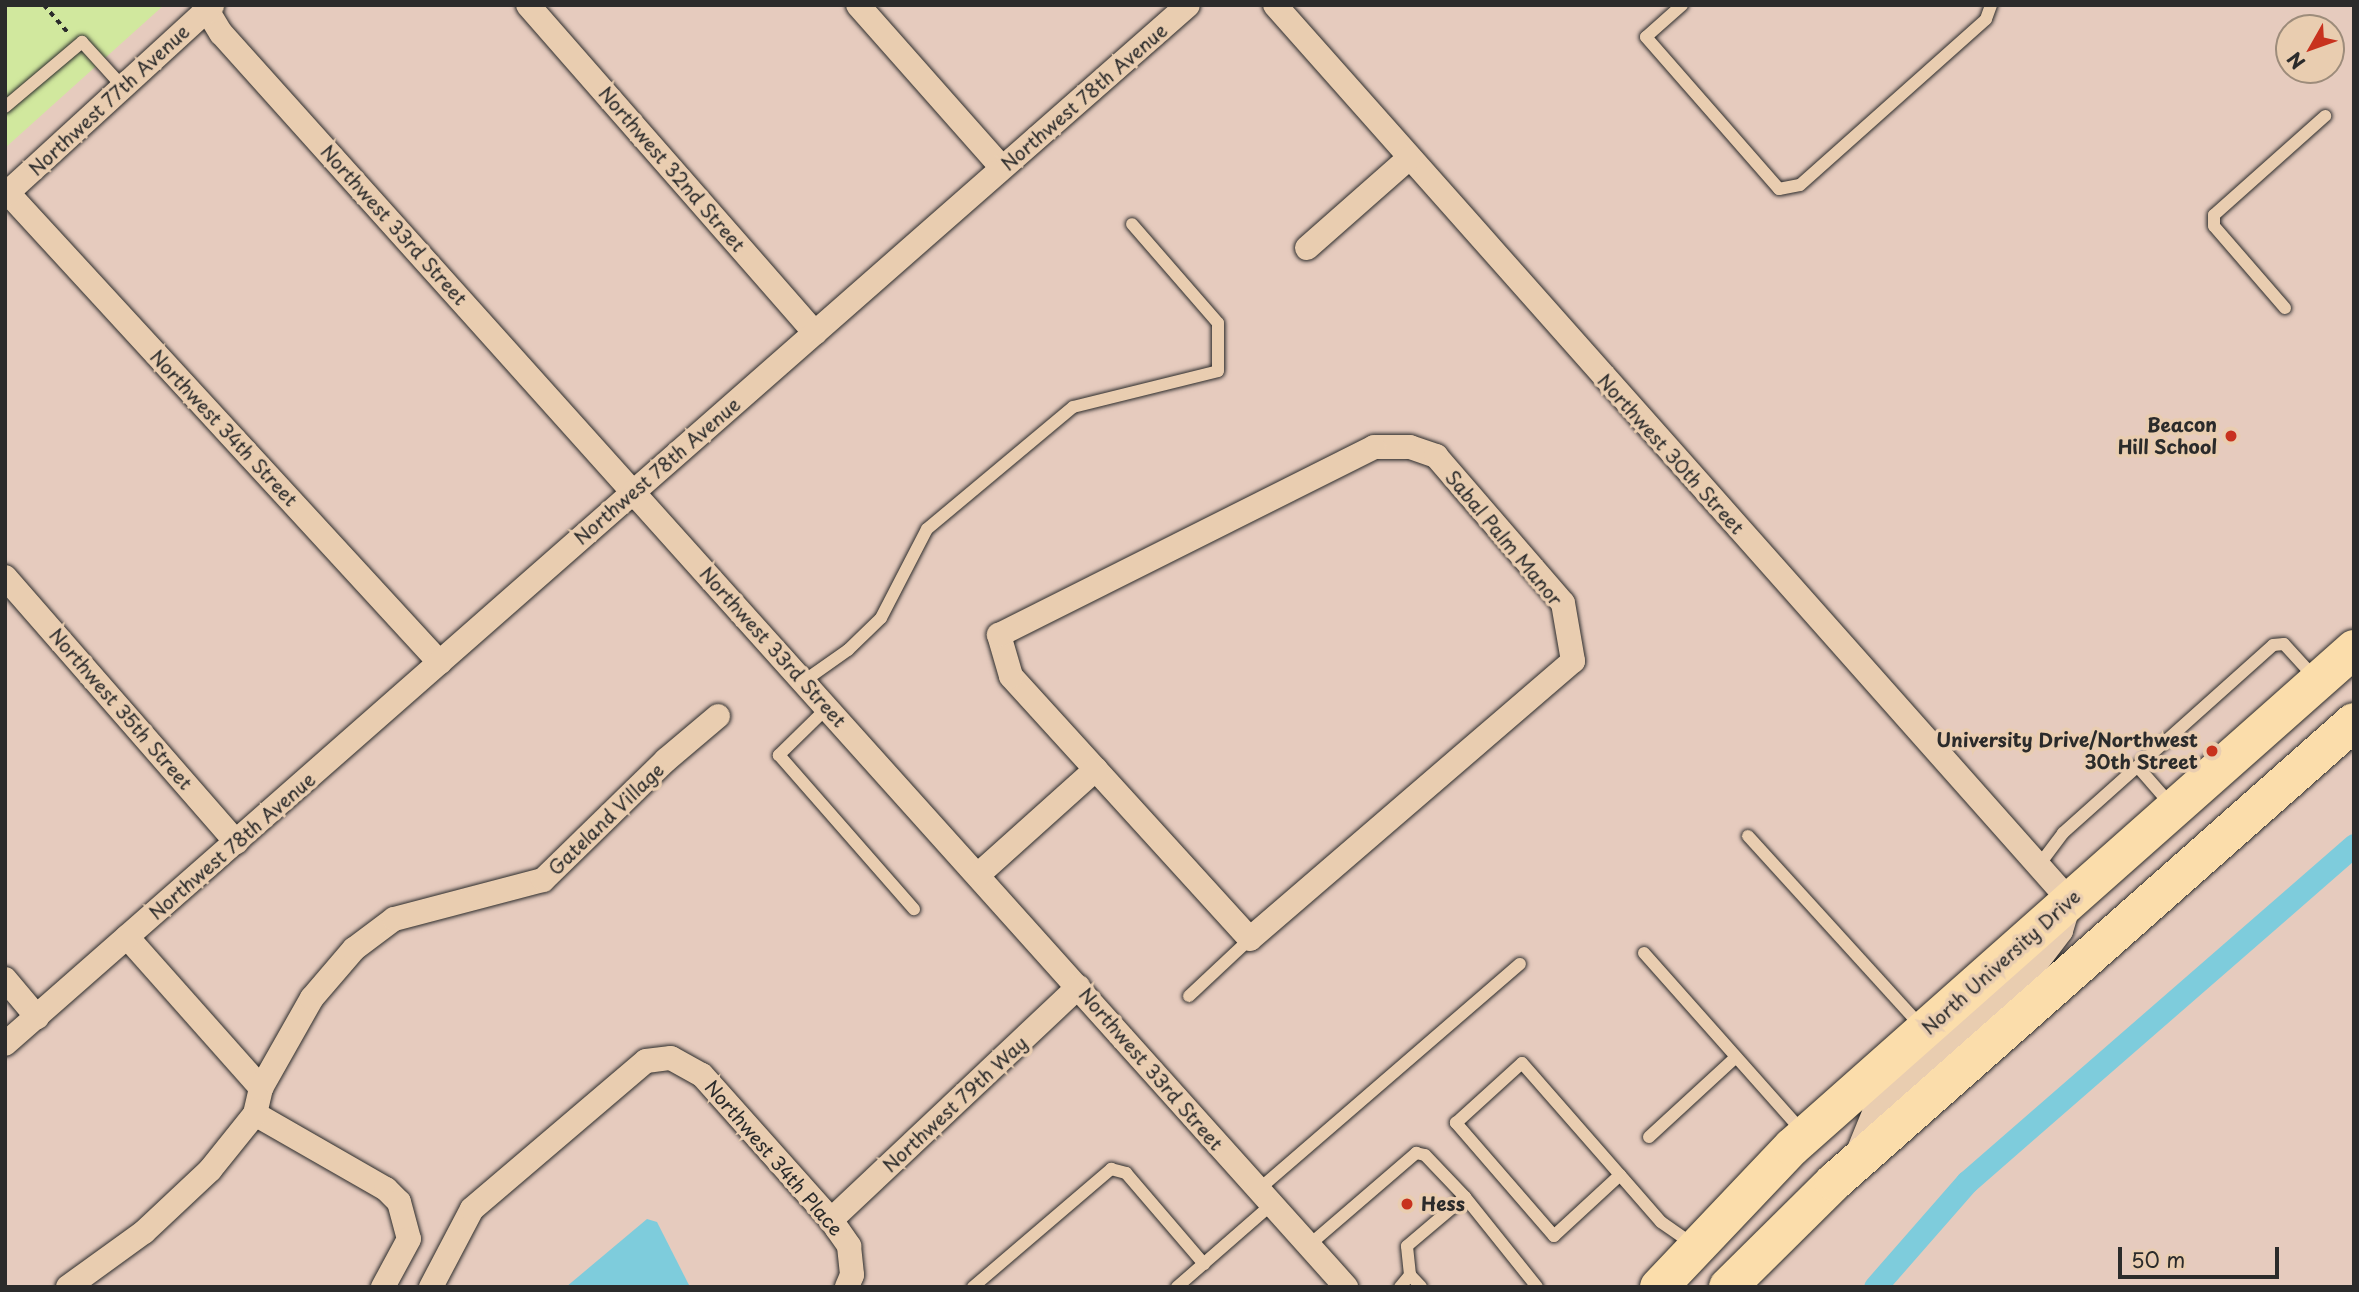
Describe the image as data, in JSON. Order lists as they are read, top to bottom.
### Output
{
  "streets": {
    "main road": ["North University Drive"],
    "street": [
      "Northwest 78th Avenue",
      "Northwest 77th Avenue",
      "Northwest 32nd Street",
      "Northwest 33rd Street",
      "Northwest 34th Street",
      "Northwest 30th Street",
      "Sabal Palm Manor",
      "Northwest 35th Street",
      "Gateland Village",
      "Northwest 79th Way",
      "Northwest 34th Place"
    ]
  },
  "crossings": [
    ["Northwest 78th Avenue", "Northwest 32nd Street"],
    ["Northwest 78th Avenue", "Northwest 33rd Street"],
    ["Northwest 78th Avenue", "Northwest 34th Street"],
    ["Northwest 78th Avenue", "Northwest 35th Street"],
    ["Northwest 77th Avenue", "Northwest 33rd Street"],
    ["Northwest 77th Avenue", "Northwest 34th Street"],
    ["Northwest 33rd Street", "Northwest 79th Way"],
    ["Northwest 30th Street", "North University Drive"],
    ["Northwest 79th Way", "Northwest 34th Place"]
  ],
  "places": ["Beacon Hill School", "University Drive/Northwest 30th Street", "Hess"],
  "scale_bar": "50 m",
  "north": "bottom left"
}
